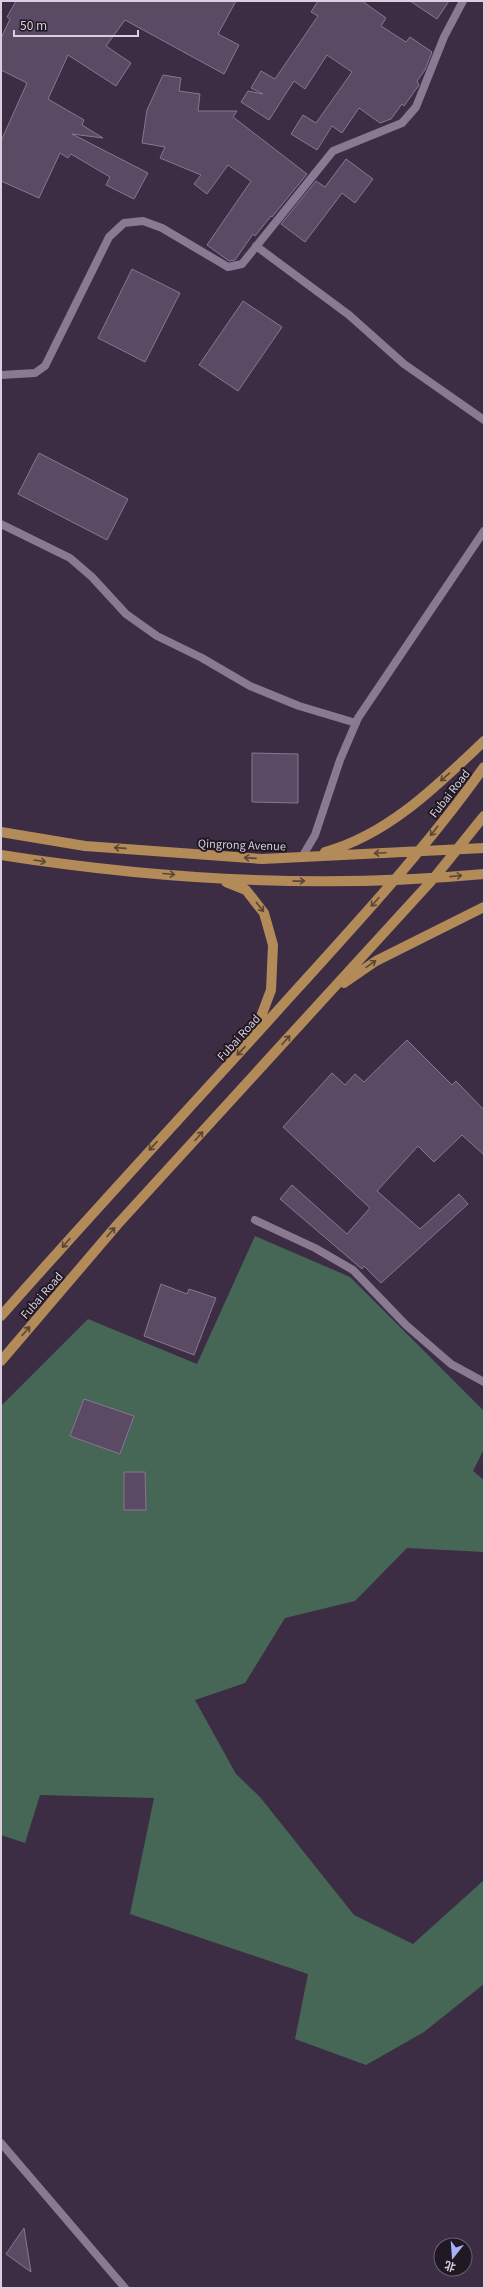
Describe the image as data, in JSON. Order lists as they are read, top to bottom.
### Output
{
  "streets": {
    "main road": ["Fubai Road", "Qingrong Avenue"]
  },
  "crossings": [
    ["Fubai Road", "Qingrong Avenue"]
  ],
  "scale_bar": "50 m",
  "north": "bottom"
}
